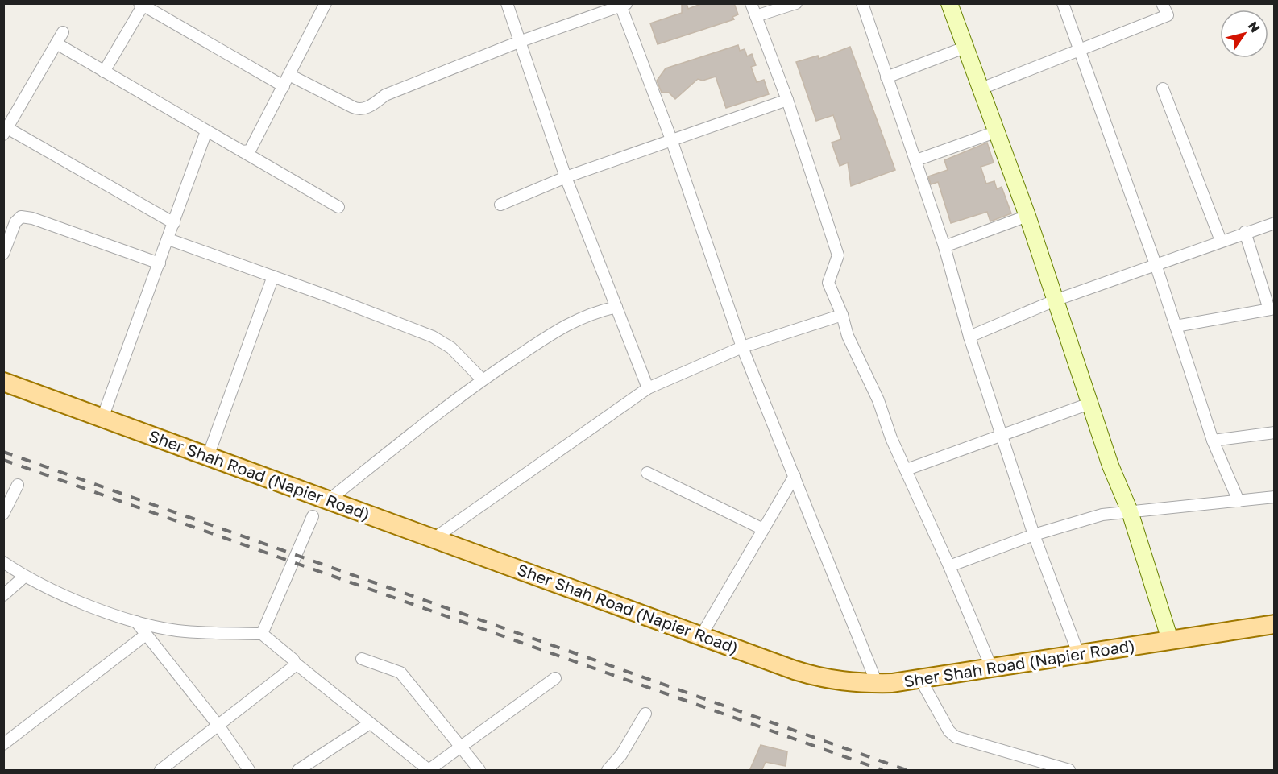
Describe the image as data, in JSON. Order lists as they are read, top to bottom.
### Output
{
  "streets": {
    "main road": ["Sher Shah Road (Napier Road)"]
  },
  "north": "top right"
}
